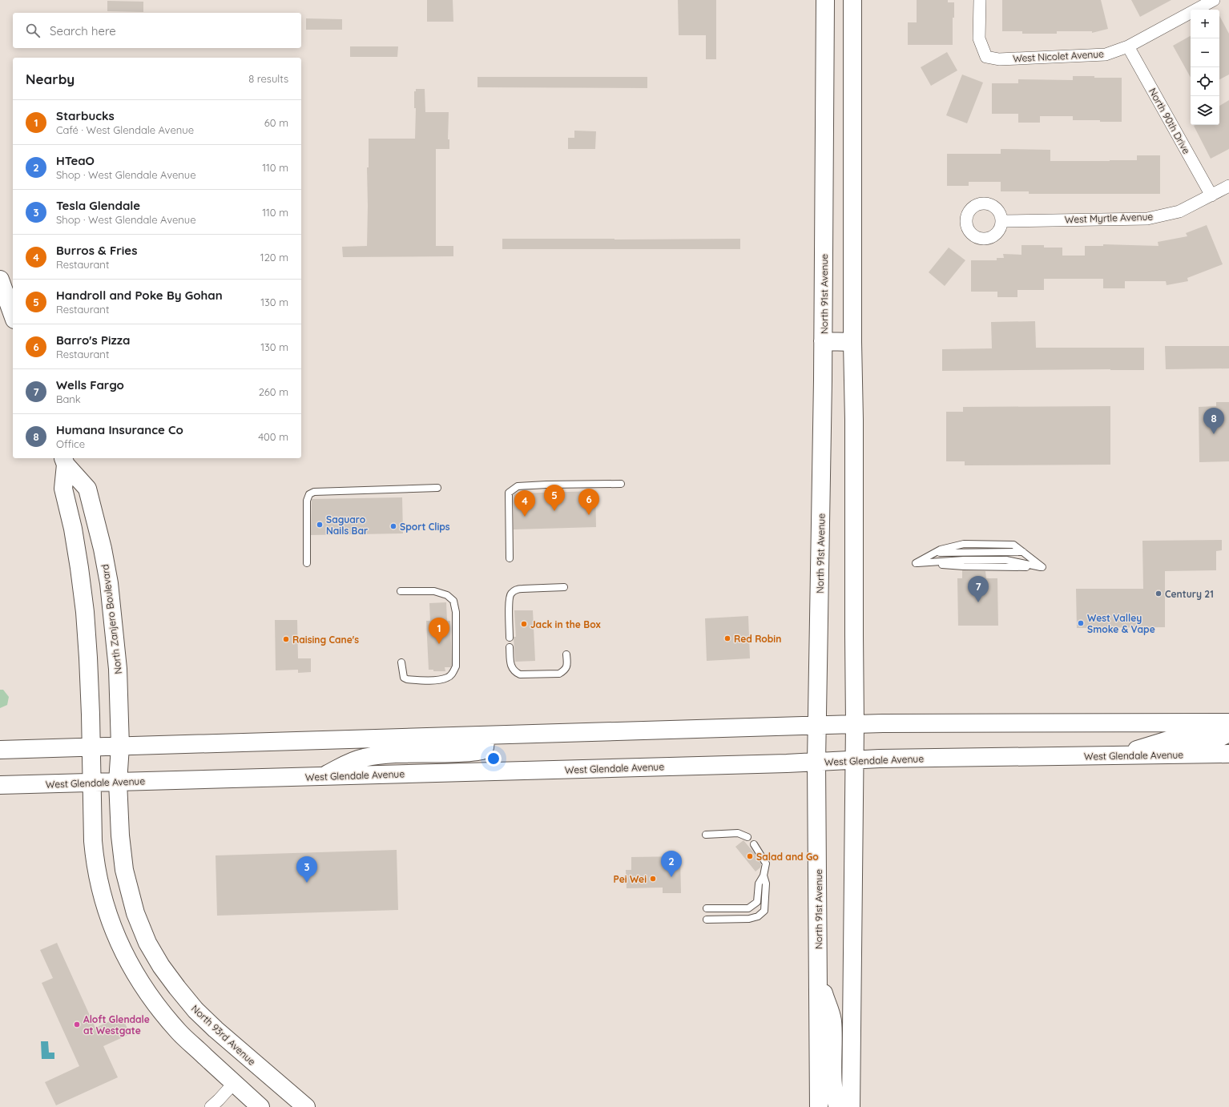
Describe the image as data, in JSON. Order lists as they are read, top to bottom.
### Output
{
  "streets": {
    "main road": [
      "North 91st Avenue",
      "North Zanjero Boulevard",
      "West Glendale Avenue",
      "North 93rd Avenue"
    ],
    "street": ["West Nicolet Avenue", "North 90th Drive", "West Myrtle Avenue"]
  },
  "crossings": [
    ["West Nicolet Avenue", "North 90th Drive"],
    ["North 90th Drive", "West Myrtle Avenue"],
    ["North 91st Avenue", "West Glendale Avenue"],
    ["North Zanjero Boulevard", "North 93rd Avenue"],
    ["West Glendale Avenue", "North 93rd Avenue"]
  ],
  "places": [
    "Saguaro Nails Bar",
    "Sport Clips",
    "Century 21",
    "West Valley Smoke & Vape",
    "Jack in the Box",
    "Red Robin",
    "Raising Cane's",
    "Salad and Go",
    "Pei Wei",
    "Aloft Glendale at Westgate"
  ],
  "page": {
    "map_buttons": ["+", "−"],
    "search": "Search here",
    "heading": ["Nearby", "8 results"],
    "list": [
      {
        "mark": "1",
        "name": "Starbucks",
        "note": "Café · West Glendale Avenue",
        "value": "60 m"
      },
      {
        "mark": "2",
        "name": "HTeaO",
        "note": "Shop · West Glendale Avenue",
        "value": "110 m"
      },
      {
        "mark": "3",
        "name": "Tesla Glendale",
        "note": "Shop · West Glendale Avenue",
        "value": "110 m"
      },
      {
        "mark": "4",
        "name": "Burros & Fries",
        "note": "Restaurant",
        "value": "120 m"
      },
      {
        "mark": "5",
        "name": "Handroll and Poke By Gohan",
        "note": "Restaurant",
        "value": "130 m"
      },
      {
        "mark": "6",
        "name": "Barro's Pizza",
        "note": "Restaurant",
        "value": "130 m"
      },
      {
        "mark": "7",
        "name": "Wells Fargo",
        "note": "Bank",
        "value": "260 m"
      },
      {
        "mark": "8",
        "name": "Humana Insurance Co",
        "note": "Office",
        "value": "400 m"
      }
    ],
    "pins": [
      "8",
      "5",
      "6",
      "4",
      "7",
      "1",
      "2",
      "3"
    ]
  }
}
